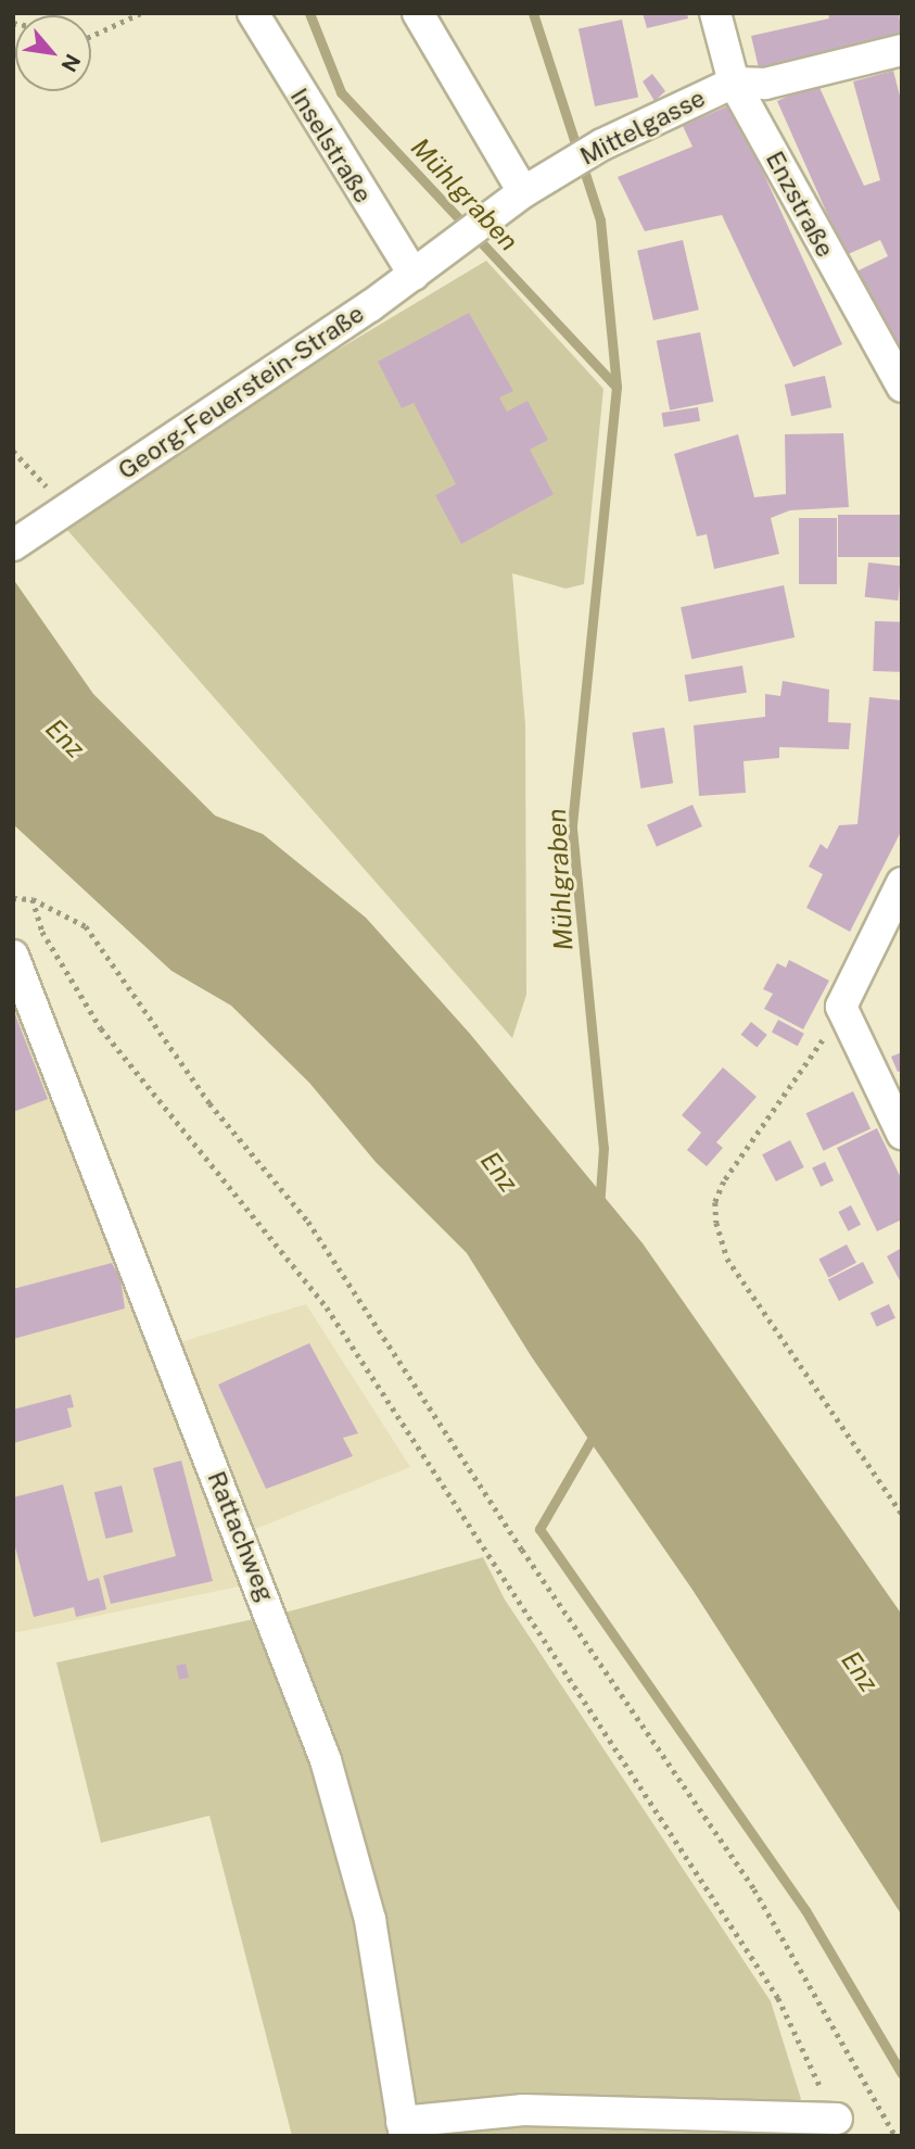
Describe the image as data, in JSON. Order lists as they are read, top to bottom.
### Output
{
  "streets": {
    "street": [
      "Mittelgasse",
      "Inselstraße",
      "Enzstraße",
      "Georg-Feuerstein-Straße",
      "Rattachweg"
    ]
  },
  "crossings": [
    ["Mittelgasse", "Inselstraße"],
    ["Mittelgasse", "Enzstraße"],
    ["Mittelgasse", "Georg-Feuerstein-Straße"],
    ["Inselstraße", "Georg-Feuerstein-Straße"]
  ],
  "water": ["Mühlgraben", "Enz"],
  "north": "bottom right"
}
